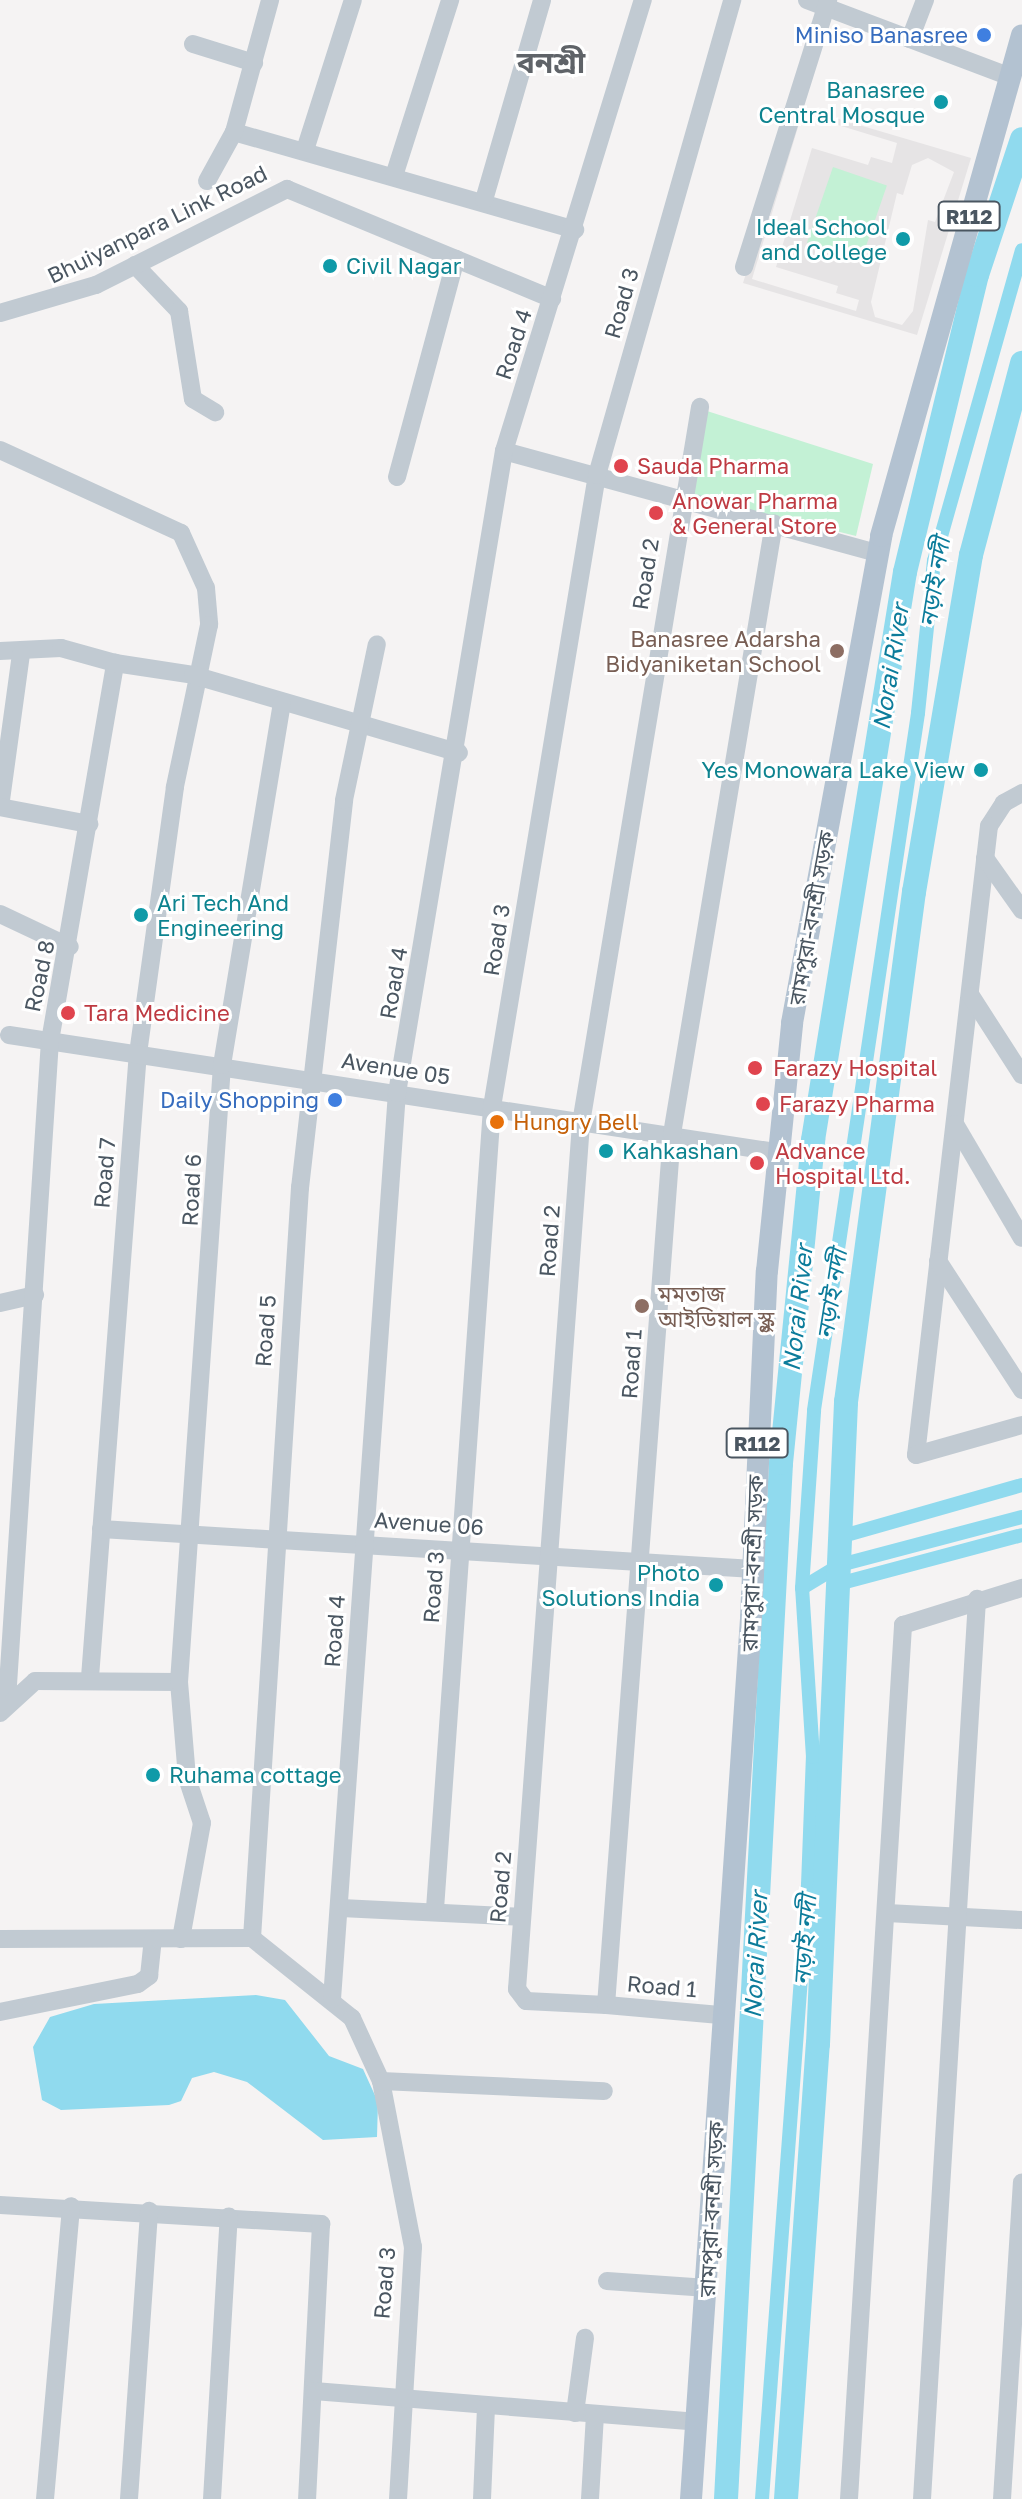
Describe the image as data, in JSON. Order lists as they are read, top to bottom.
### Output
{
  "streets": {
    "main road": ["R112", "রামপুরা-বনশ্রী সড়ক"],
    "street": [
      "Bhuiyanpara Link Road",
      "Road 3",
      "Road 4",
      "Road 2",
      "Road 8",
      "Avenue 05",
      "Road 7",
      "Road 6",
      "Road 5",
      "Road 1",
      "Avenue 06"
    ]
  },
  "crossings": [
    ["Bhuiyanpara Link Road", "Road 4"],
    ["Road 3", "Road 4"],
    ["Road 3", "Avenue 05"],
    ["Road 3", "Road 5"],
    ["Road 3", "Avenue 06"],
    ["Road 4", "Avenue 05"],
    ["Road 4", "Avenue 06"],
    ["Road 2", "Avenue 05"],
    ["Road 2", "Road 1"],
    ["Road 2", "Avenue 06"],
    ["রামপুরা-বনশ্রী সড়ক", "Avenue 05"],
    ["রামপুরা-বনশ্রী সড়ক", "Road 1"],
    ["রামপুরা-বনশ্রী সড়ক", "Avenue 06"],
    ["Road 8", "Avenue 05"],
    ["Avenue 05", "Road 7"],
    ["Avenue 05", "Road 6"],
    ["Avenue 05", "Road 5"],
    ["Avenue 05", "Road 1"],
    ["Road 7", "Avenue 06"],
    ["Road 6", "Avenue 06"],
    ["Road 5", "Avenue 06"],
    ["Road 1", "Avenue 06"]
  ],
  "districts": ["বনশ্রী"],
  "water": ["নড়াই নদী", "Norai River"],
  "places": [
    "Miniso Banasree",
    "Banasree Central Mosque",
    "Ideal School and College",
    "Civil Nagar",
    "Sauda Pharma",
    "Anowar Pharma & General Store",
    "Banasree Adarsha Bidyaniketan School",
    "Yes Monowara Lake View",
    "Ari Tech And Engineering",
    "Tara Medicine",
    "Farazy Hospital",
    "Daily Shopping",
    "Farazy Pharma",
    "Hungry Bell",
    "Kahkashan",
    "Advance Hospital Ltd.",
    "মমতাজ আইডিয়াল স্কুল",
    "Photo Solutions India",
    "Ruhama cottage"
  ]
}
